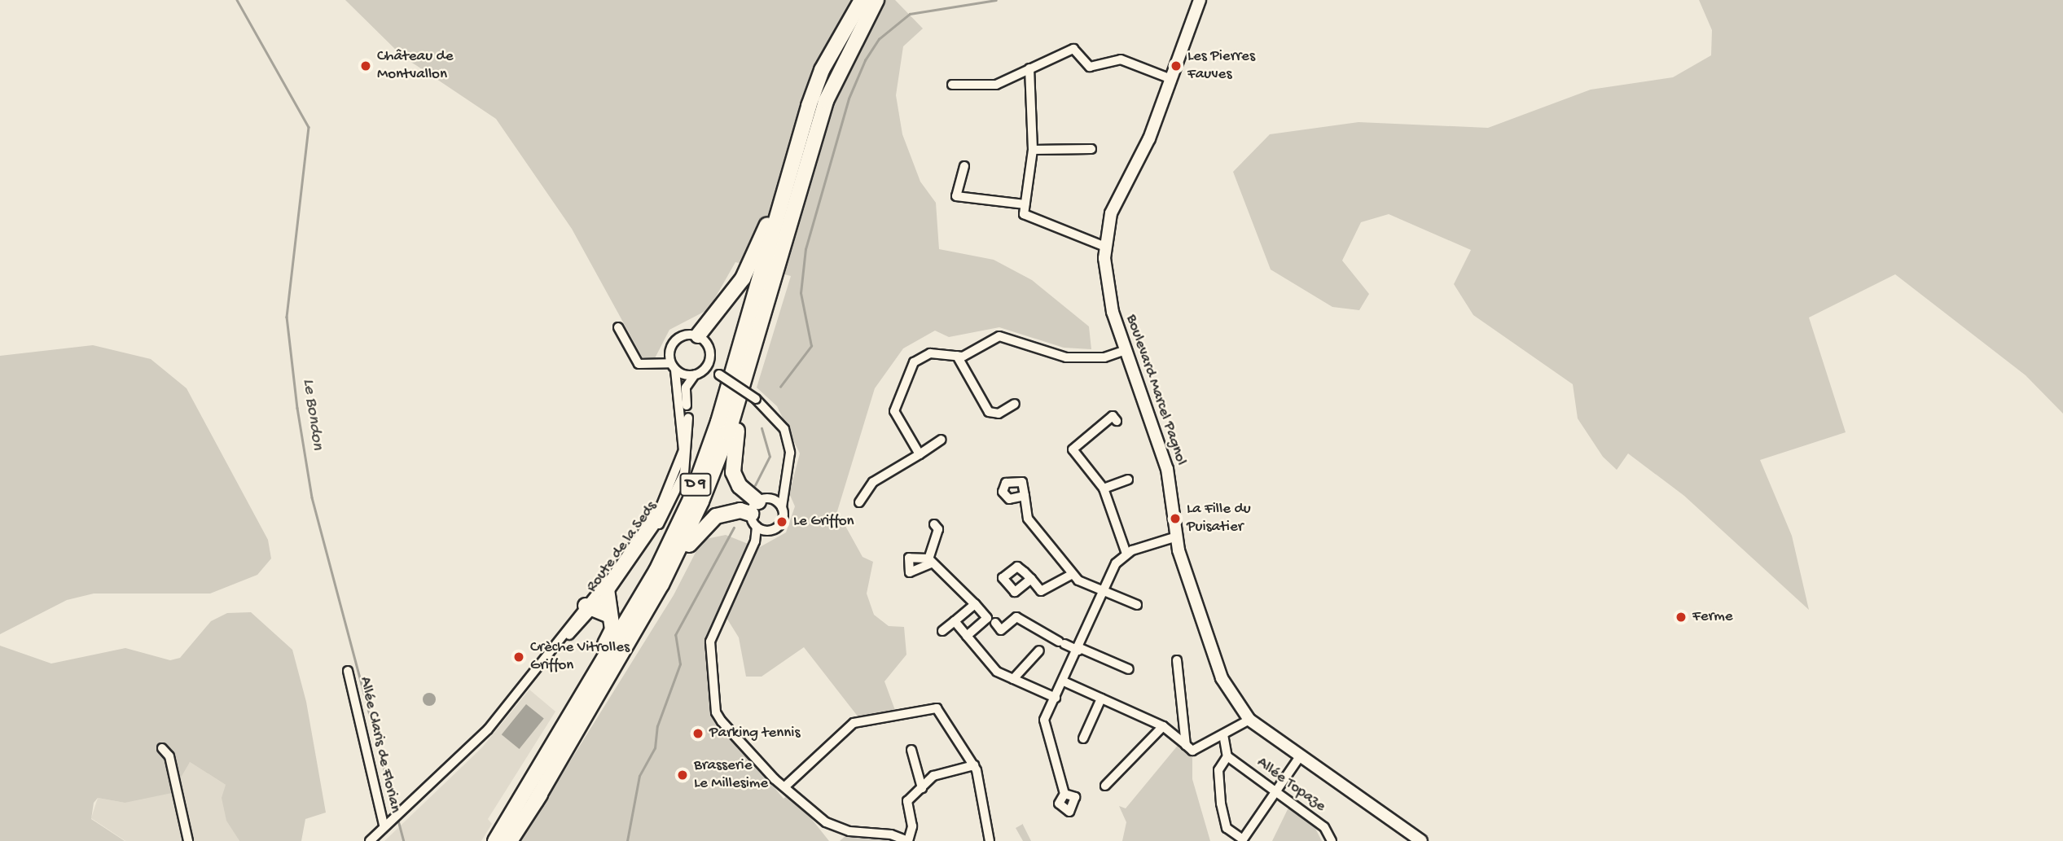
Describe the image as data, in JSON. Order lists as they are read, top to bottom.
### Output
{
  "streets": {
    "highway": ["D 9"],
    "street": [
      "Boulevard Marcel Pagnol",
      "Route de la Seds",
      "Allée Claris de Florian",
      "Allée Topaze"
    ]
  },
  "crossings": [
    ["Route de la Seds", "Allée Claris de Florian"]
  ],
  "water": ["Le Bondon"],
  "places": [
    "Château de Montvallon",
    "Les Pierres Fauves",
    "La Fille du Puisatier",
    "Le Griffon",
    "Ferme",
    "Crèche Vitrolles Griffon",
    "Parking tennis",
    "Brasserie Le Millesime"
  ]
}
